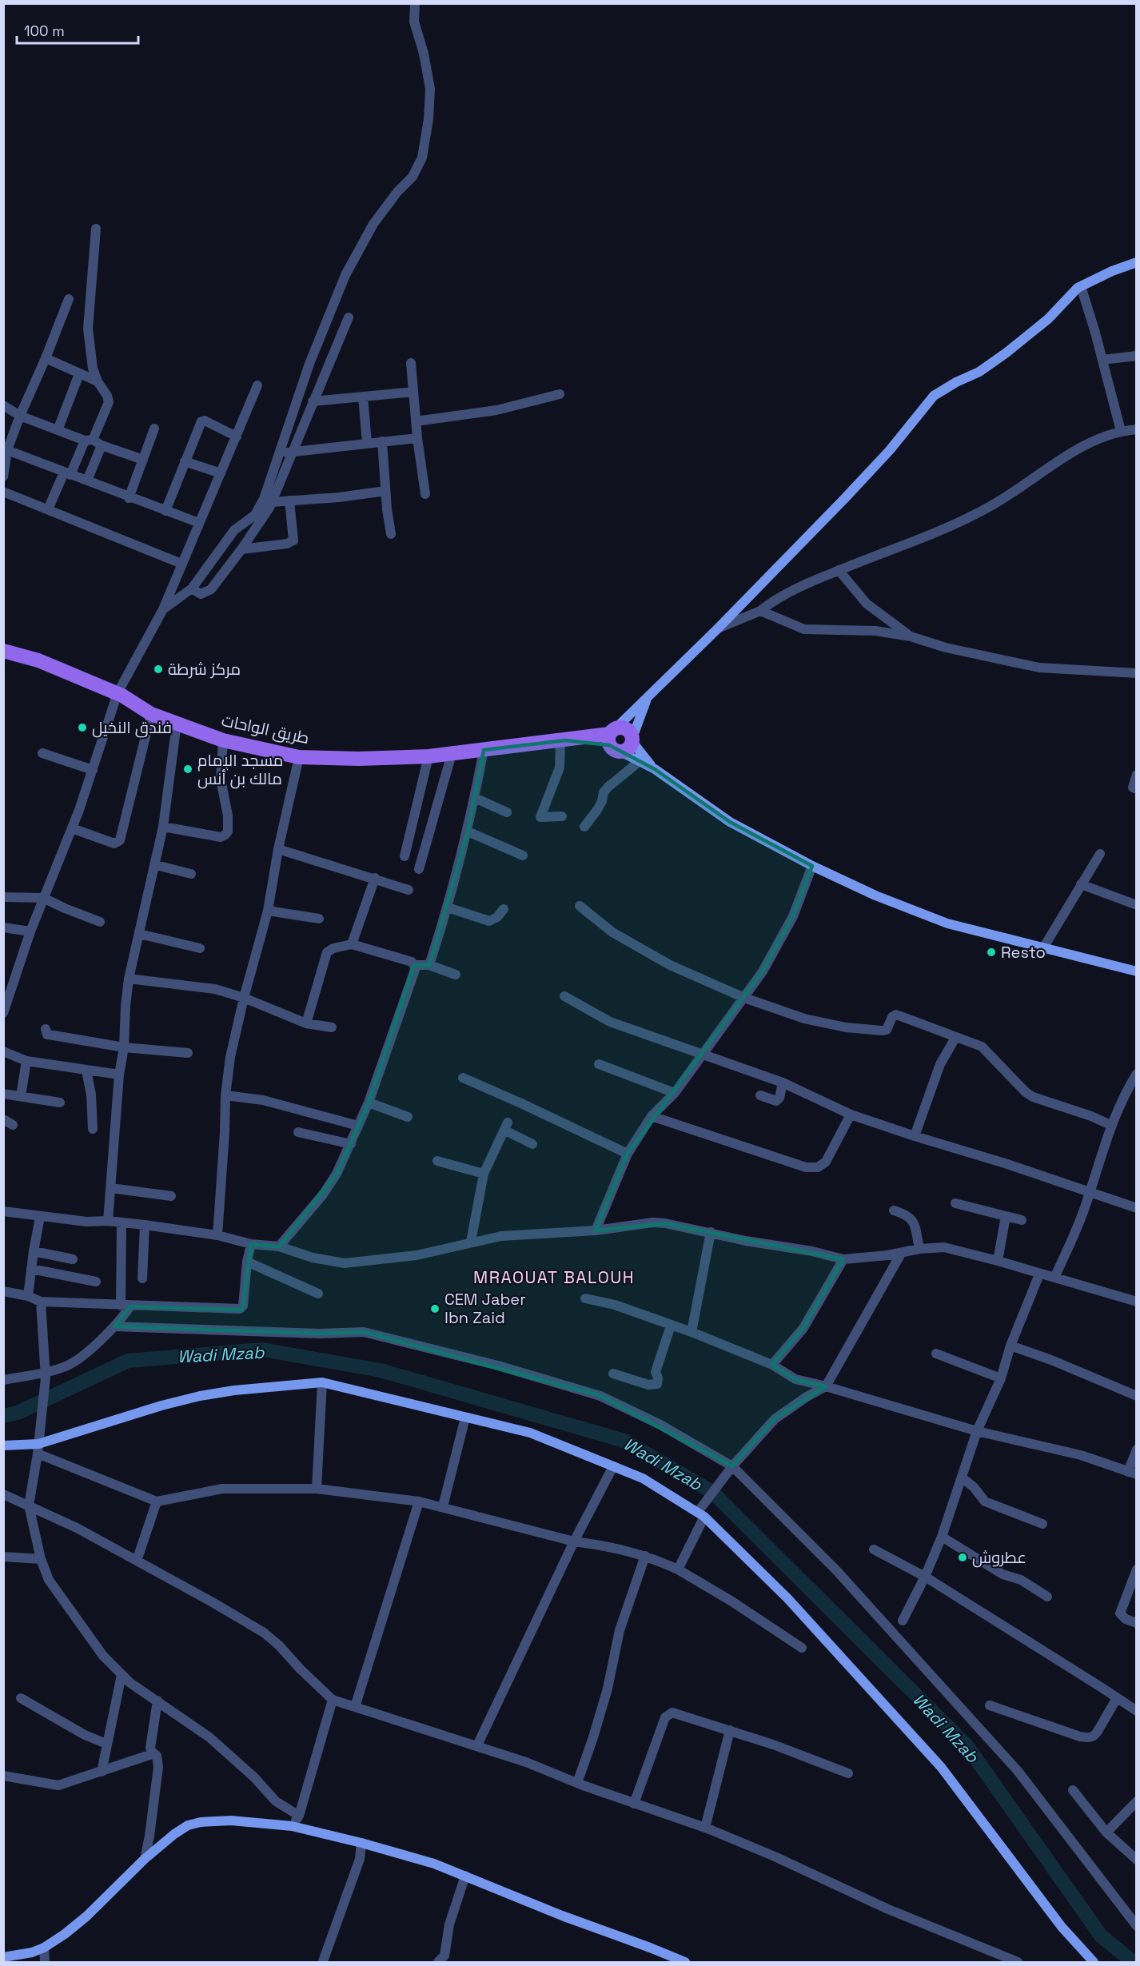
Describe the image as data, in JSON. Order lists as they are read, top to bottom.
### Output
{
  "streets": {
    "main road": ["طريق الواحات"]
  },
  "districts": ["MRAOUAT BALOUH"],
  "water": ["Wadi Mzab"],
  "places": [
    "مركز شرطة",
    "فندق النخيل",
    "مسجد الإمام مالك بن أنس",
    "Resto",
    "CEM Jaber Ibn Zaid",
    "عطروش"
  ],
  "scale_bar": "100 m"
}
